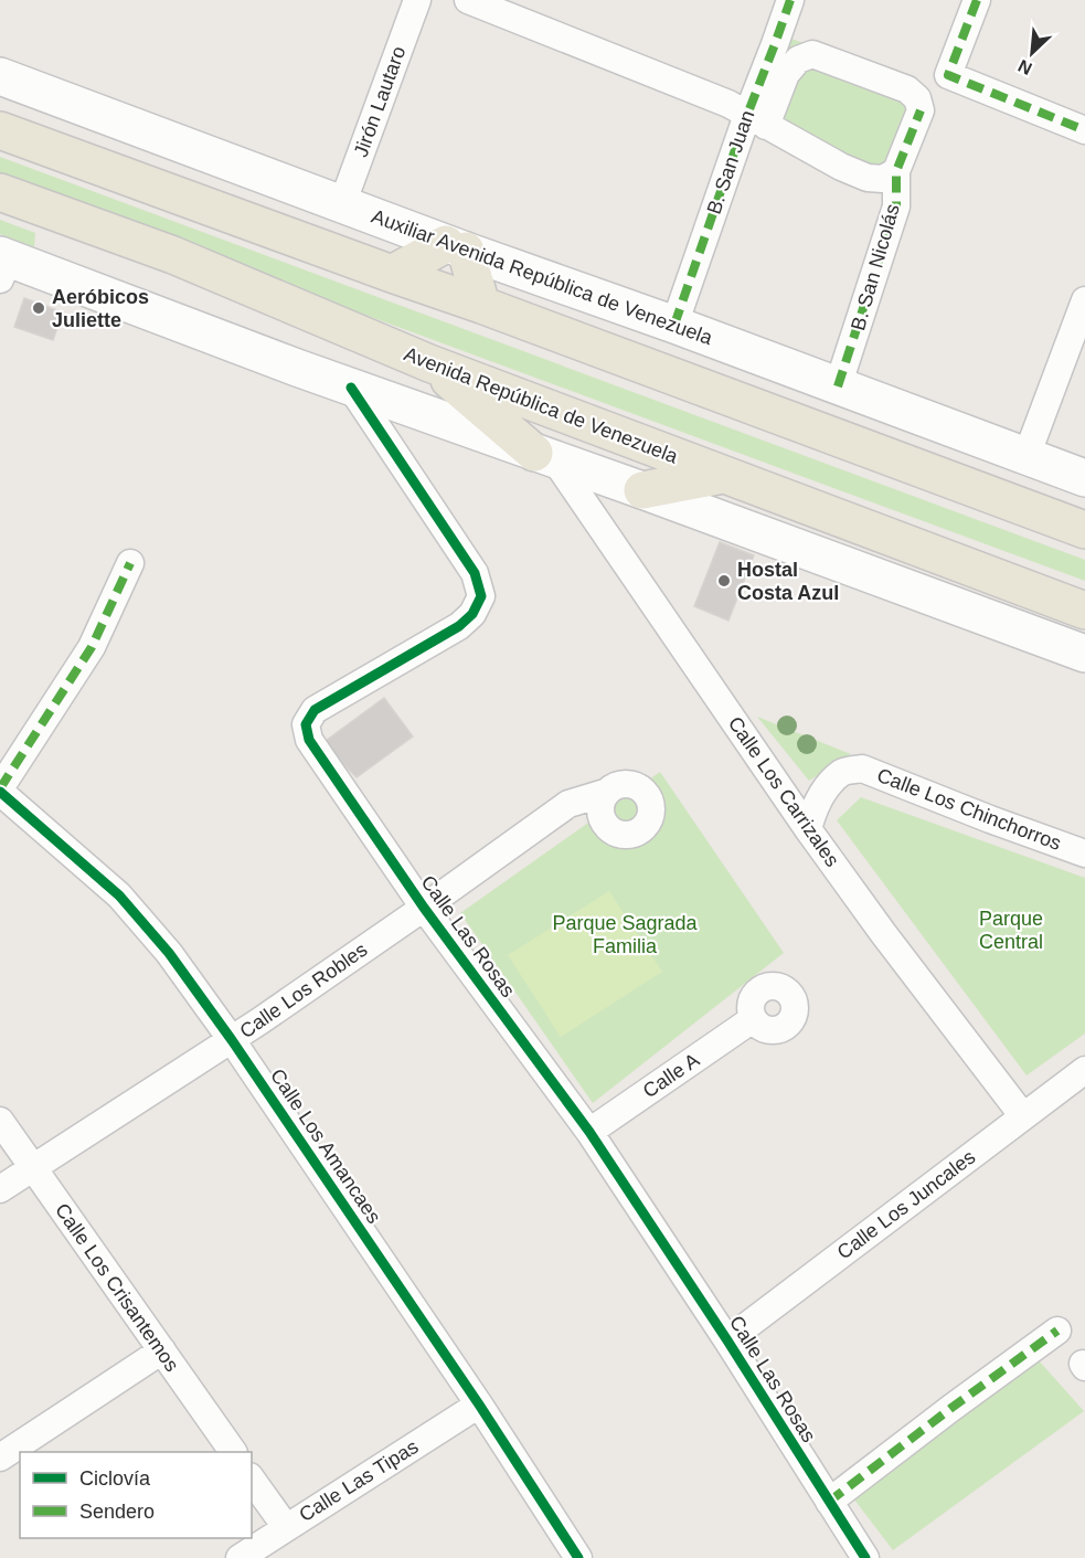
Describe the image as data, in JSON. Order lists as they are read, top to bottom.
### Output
{
  "streets": {
    "main road": ["Auxiliar Avenida República de Venezuela", "Avenida República de Venezuela"],
    "street": [
      "Jirón Lautaro",
      "B. San Juan",
      "B. San Nicolás",
      "Calle Los Carrizales",
      "Calle Los Chinchorros",
      "Calle Las Rosas",
      "Calle Los Robles",
      "Calle A",
      "Calle Los Amancaes",
      "Calle Los Juncales",
      "Calle Los Crisantemos",
      "Calle Las Tipas"
    ]
  },
  "crossings": [
    ["Jirón Lautaro", "Auxiliar Avenida República de Venezuela"],
    ["B. San Juan", "B. San Nicolás"],
    ["B. San Juan", "Auxiliar Avenida República de Venezuela"],
    ["B. San Nicolás", "Auxiliar Avenida República de Venezuela"],
    ["Calle Los Carrizales", "Calle Los Chinchorros"],
    ["Calle Los Carrizales", "Calle Los Juncales"],
    ["Calle Las Rosas", "Calle Los Robles"],
    ["Calle Las Rosas", "Calle A"],
    ["Calle Las Rosas", "Calle Los Juncales"],
    ["Calle Los Robles", "Calle Los Amancaes"],
    ["Calle Los Robles", "Calle Los Crisantemos"],
    ["Calle Los Amancaes", "Calle Las Tipas"]
  ],
  "parks": ["Parque Central", "Parque Sagrada Familia"],
  "places": ["Aeróbicos Juliette", "Hostal Costa Azul"],
  "legend": ["Ciclovía", "Sendero"],
  "north": "bottom left"
}
